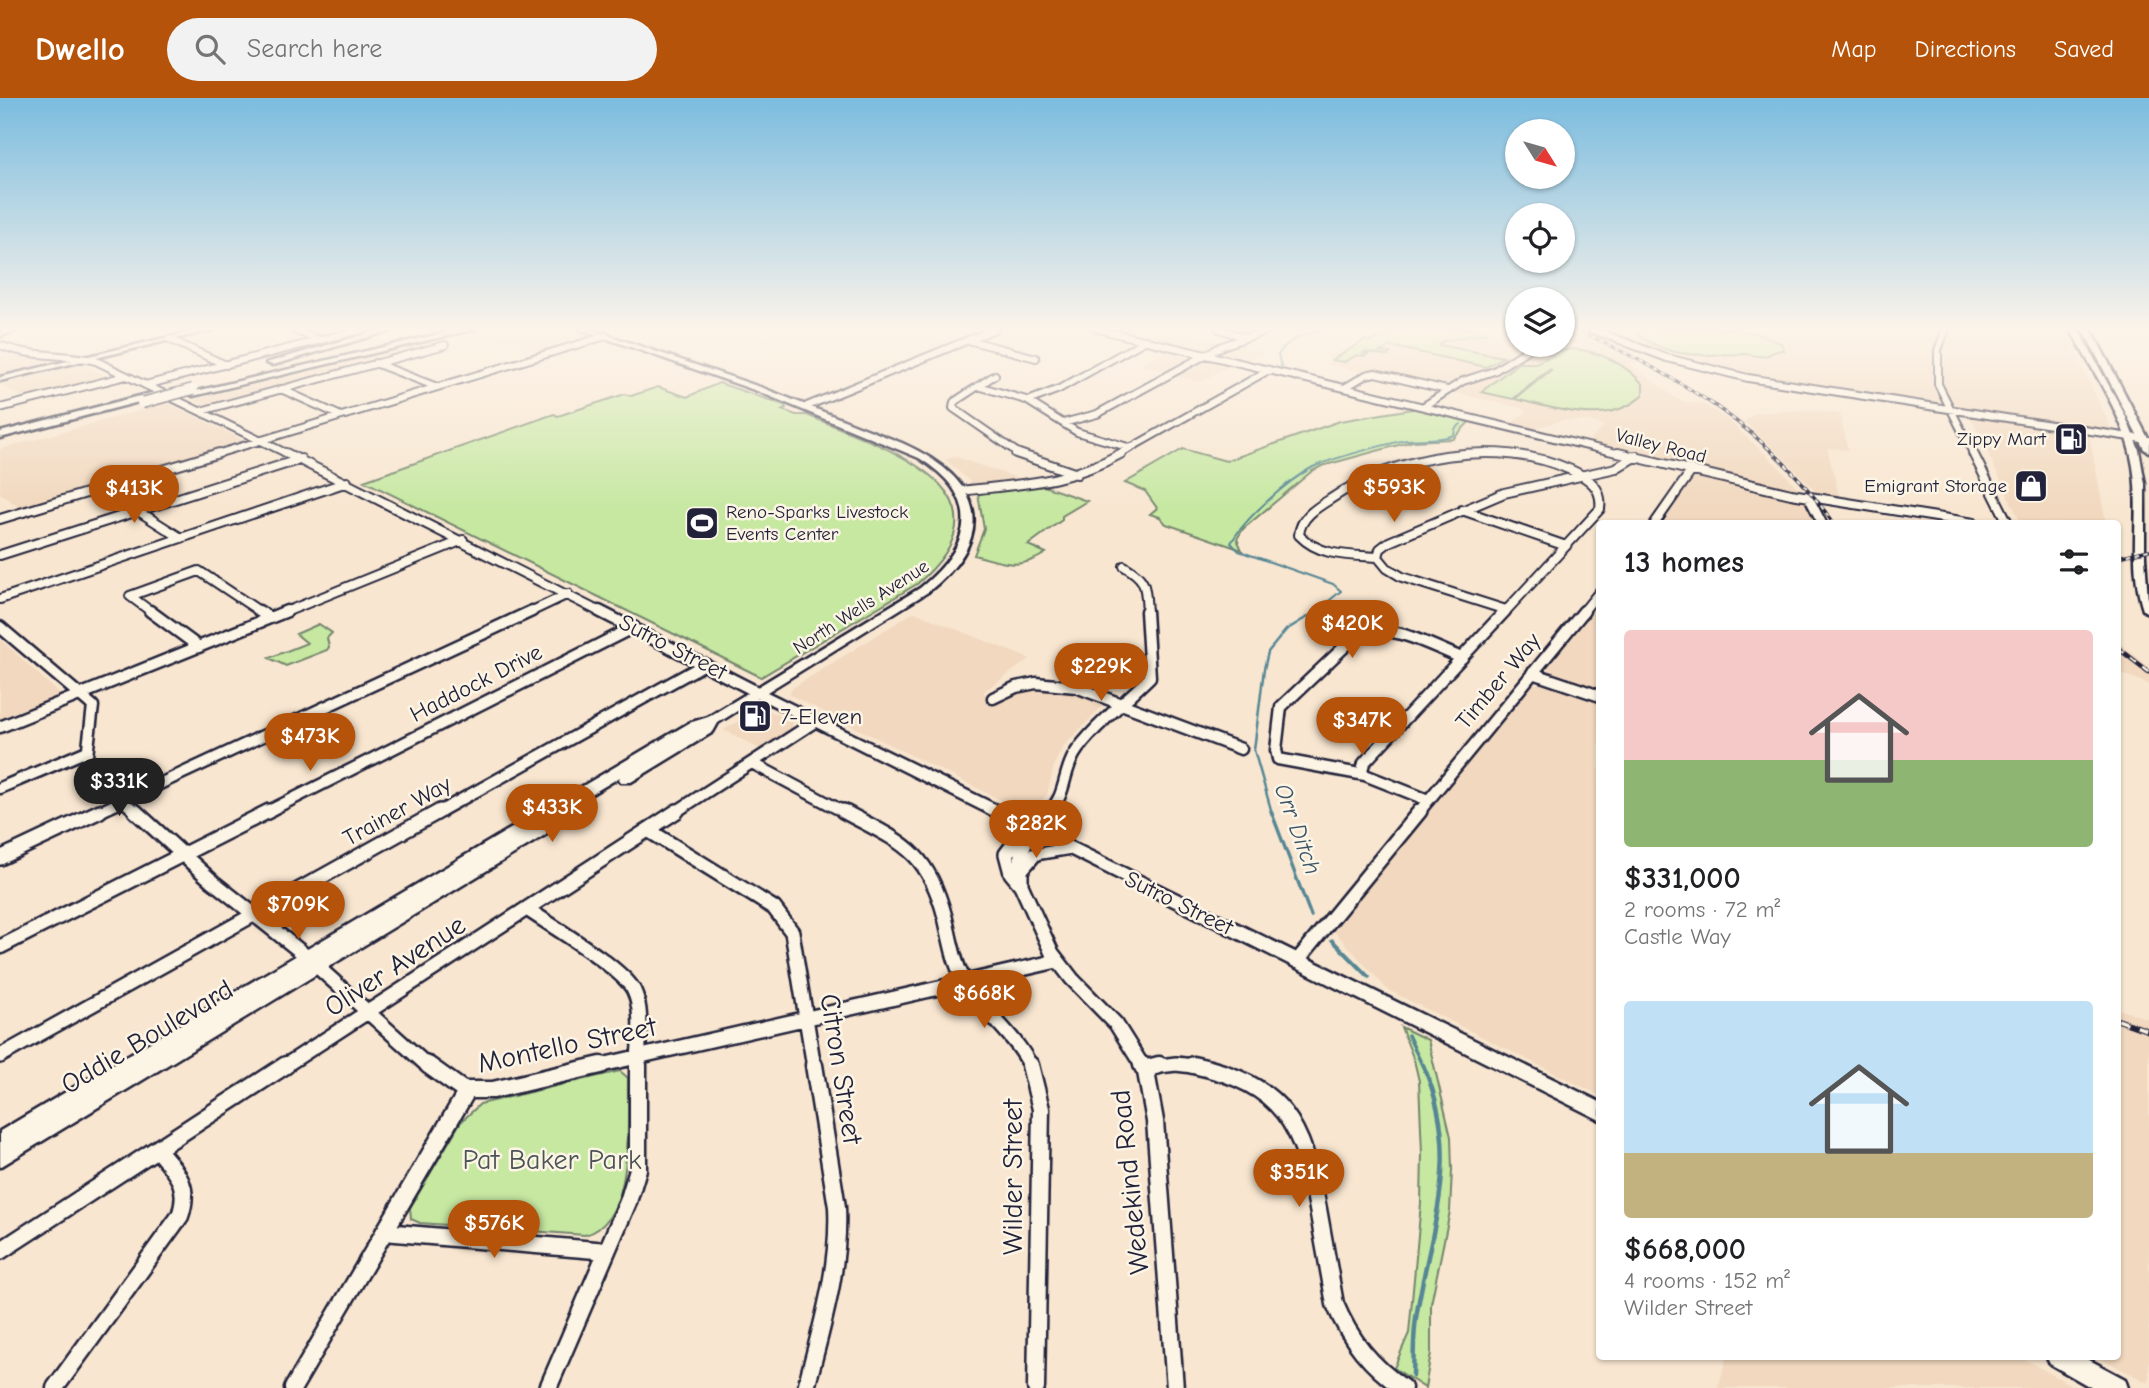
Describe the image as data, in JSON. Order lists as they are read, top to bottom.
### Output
{
  "streets": {
    "main road": ["North Wells Avenue", "Sutro Street", "Oddie Boulevard"],
    "street": [
      "Valley Road",
      "Timber Way",
      "Haddock Drive",
      "Trainer Way",
      "Oliver Avenue",
      "Montello Street",
      "Citron Street",
      "Wilder Street",
      "Wedekind Road"
    ]
  },
  "crossings": [
    ["North Wells Avenue", "Sutro Street"],
    ["North Wells Avenue", "Oddie Boulevard"],
    ["Sutro Street", "Timber Way"],
    ["Sutro Street", "Haddock Drive"],
    ["Sutro Street", "Trainer Way"],
    ["Sutro Street", "Oliver Avenue"],
    ["Sutro Street", "Oddie Boulevard"],
    ["Sutro Street", "Wedekind Road"],
    ["Haddock Drive", "Montello Street"],
    ["Trainer Way", "Montello Street"],
    ["Oliver Avenue", "Montello Street"],
    ["Oliver Avenue", "Citron Street"],
    ["Oliver Avenue", "Wilder Street"],
    ["Oddie Boulevard", "Montello Street"],
    ["Montello Street", "Citron Street"],
    ["Montello Street", "Wilder Street"],
    ["Montello Street", "Wedekind Road"]
  ],
  "water": ["Orr Ditch"],
  "parks": ["Pat Baker Park"],
  "places": {
    "fuel station": ["Zippy Mart", "7-Eleven"],
    "shop": ["Emigrant Storage"],
    "sports": ["Reno-Sparks Livestock Events Center"]
  },
  "north": "bottom right",
  "page": {
    "header": "Dwello",
    "search": "Search here",
    "nav": ["Map", "Directions", "Saved"],
    "price": [
      "$593K",
      "$413K",
      "$420K",
      "$229K",
      "$347K",
      "$473K",
      "$331K",
      "$433K",
      "$282K",
      "$709K",
      "$668K",
      "$351K",
      "$576K"
    ],
    "heading": "13 homes",
    "list": [
      {
        "name": "$331,000",
        "note": "2 rooms · 72 m² · Castle Way"
      },
      {
        "name": "$668,000",
        "note": "4 rooms · 152 m² · Wilder Street"
      }
    ]
  }
}
